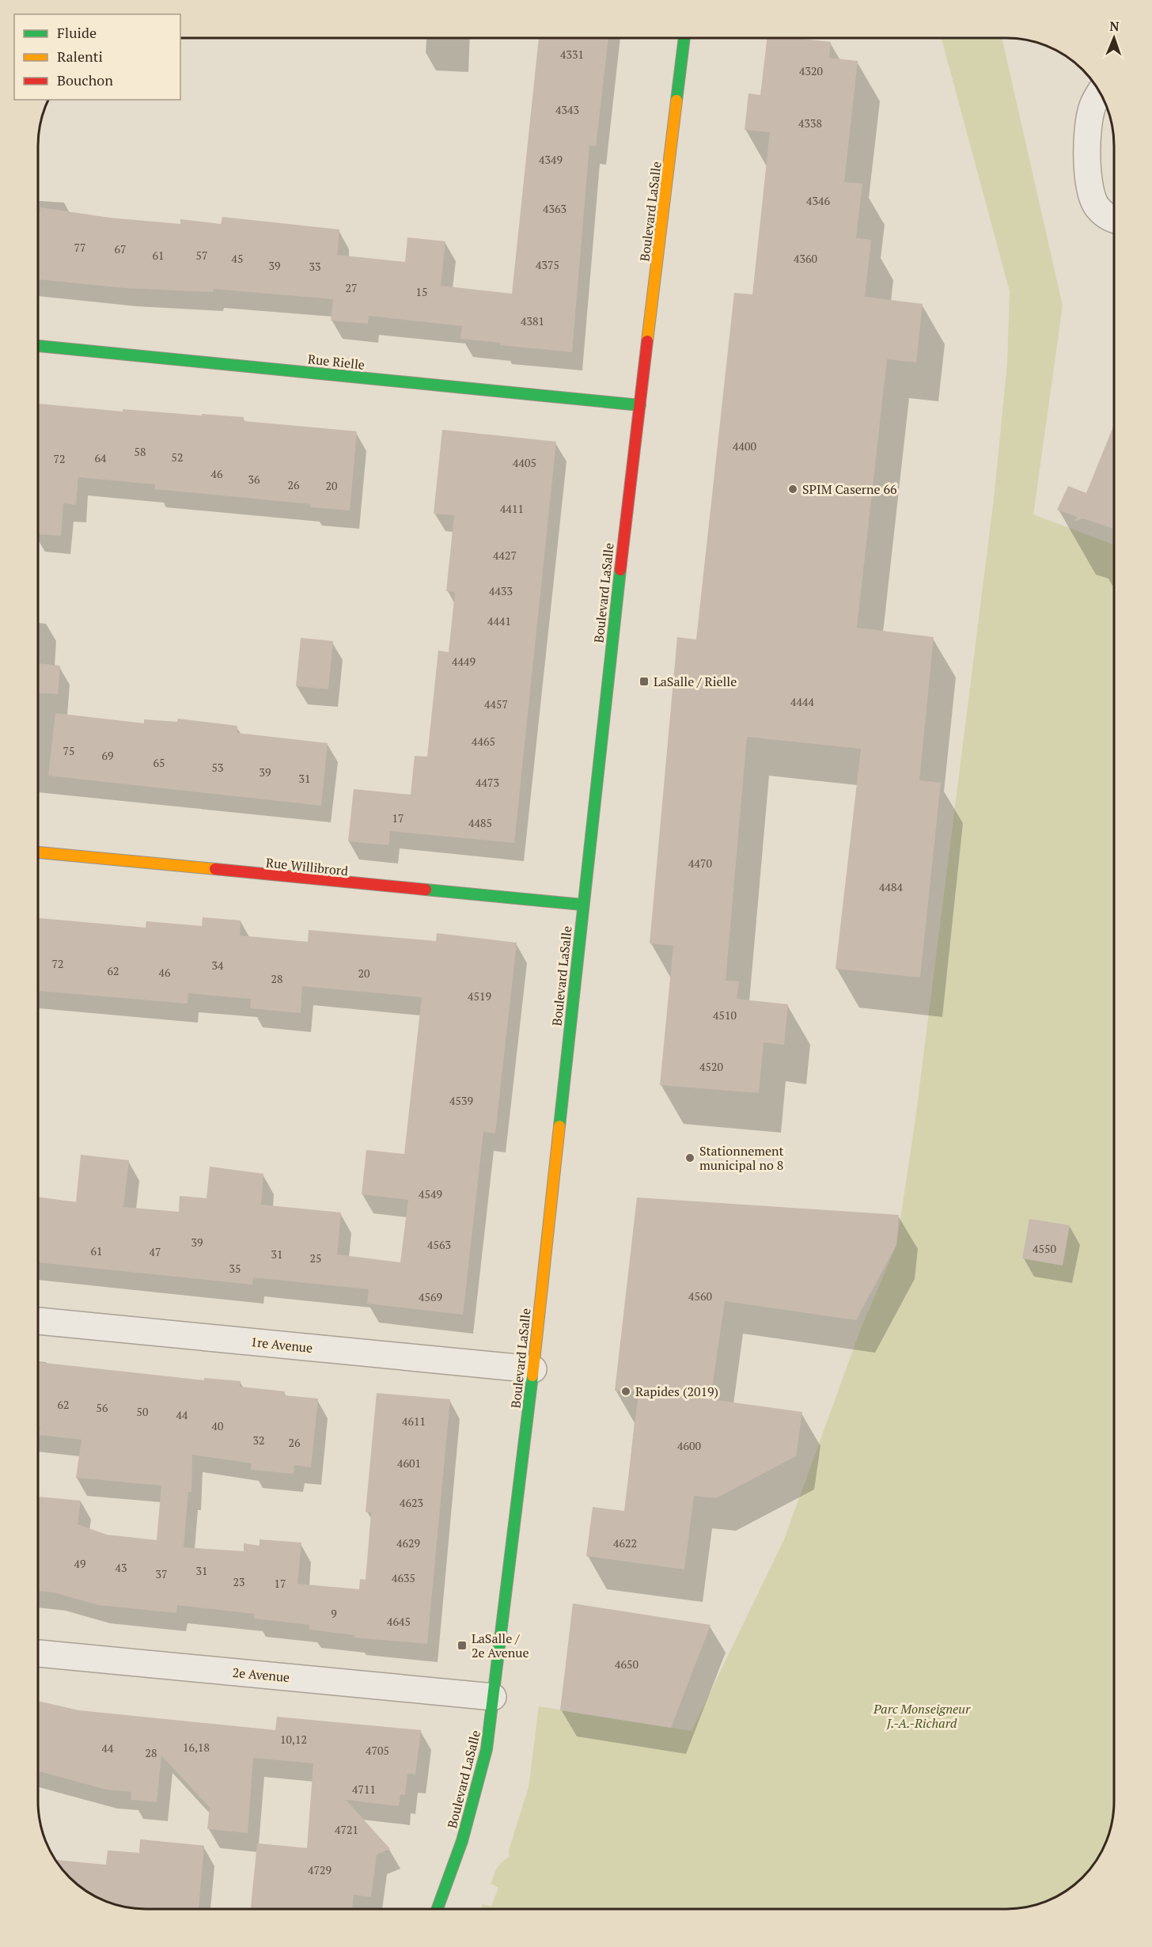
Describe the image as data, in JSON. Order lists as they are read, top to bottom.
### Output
{
  "streets": {
    "main road": ["Boulevard LaSalle", "Rue Rielle", "Rue Willibrord"],
    "street": ["1re Avenue", "2e Avenue"]
  },
  "crossings": [
    ["Boulevard LaSalle", "Rue Rielle"],
    ["Boulevard LaSalle", "Rue Willibrord"],
    ["Boulevard LaSalle", "1re Avenue"],
    ["Boulevard LaSalle", "2e Avenue"]
  ],
  "parks": ["Parc Monseigneur J.-A.-Richard"],
  "places": {
    "other": ["SPIM Caserne 66", "Stationnement municipal no 8", "Rapides (2019)"],
    "transit": ["LaSalle / Rielle", "LaSalle / 2e Avenue"]
  },
  "house_numbers": [
    "4331",
    "4320",
    "4343",
    "4338",
    "4349",
    "4346",
    "4363",
    "77",
    "67",
    "61",
    "57",
    "45",
    "4360",
    "4375",
    "39",
    "33",
    "27",
    "15",
    "4381",
    "4400",
    "58",
    "52",
    "64",
    "72",
    "4405",
    "46",
    "36",
    "26",
    "20",
    "4411",
    "4427",
    "4433",
    "4441",
    "4449",
    "4444",
    "4457",
    "4465",
    "75",
    "69",
    "65",
    "53",
    "39",
    "31",
    "4473",
    "17",
    "4485",
    "4470",
    "4484",
    "72",
    "34",
    "62",
    "46",
    "20",
    "28",
    "4519",
    "4510",
    "4520",
    "4539",
    "4549",
    "39",
    "4563",
    "4550",
    "61",
    "47",
    "31",
    "25",
    "35",
    "4560",
    "4569",
    "62",
    "56",
    "50",
    "44",
    "4611",
    "40",
    "32",
    "26",
    "4600",
    "4601",
    "4623",
    "4629",
    "4622",
    "49",
    "43",
    "31",
    "37",
    "4635",
    "23",
    "17",
    "9",
    "4645",
    "4650",
    "10,12",
    "16,18",
    "44",
    "4705",
    "28",
    "4711",
    "4721",
    "4729"
  ],
  "legend": ["Fluide", "Ralenti", "Bouchon"],
  "north": "top"
}
